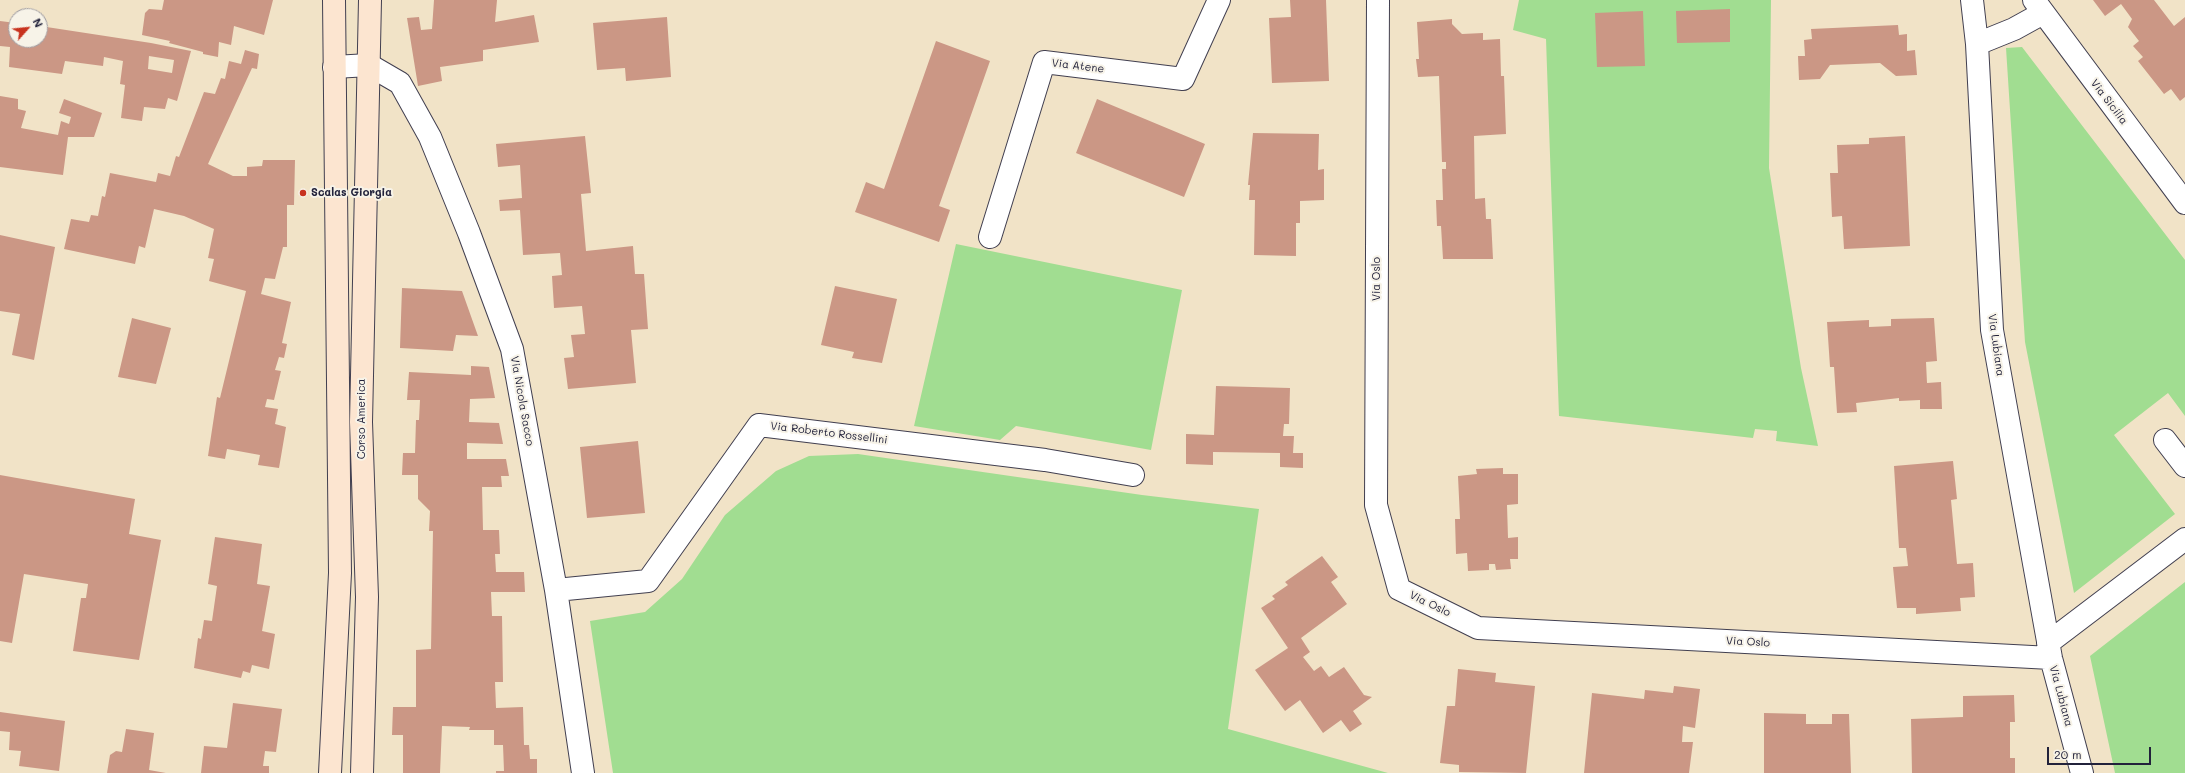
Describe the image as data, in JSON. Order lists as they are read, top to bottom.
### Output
{
  "streets": {
    "street": [
      "Via Atene",
      "Via Sicilia",
      "Via Oslo",
      "Via Lubiana",
      "Via Nicola Sacco",
      "Corso America",
      "Via Roberto Rossellini"
    ]
  },
  "crossings": [
    ["Via Oslo", "Via Lubiana"],
    ["Via Nicola Sacco", "Corso America"],
    ["Via Nicola Sacco", "Via Roberto Rossellini"]
  ],
  "places": ["Scalas Giorgia"],
  "scale_bar": "20 m",
  "north": "top right"
}
